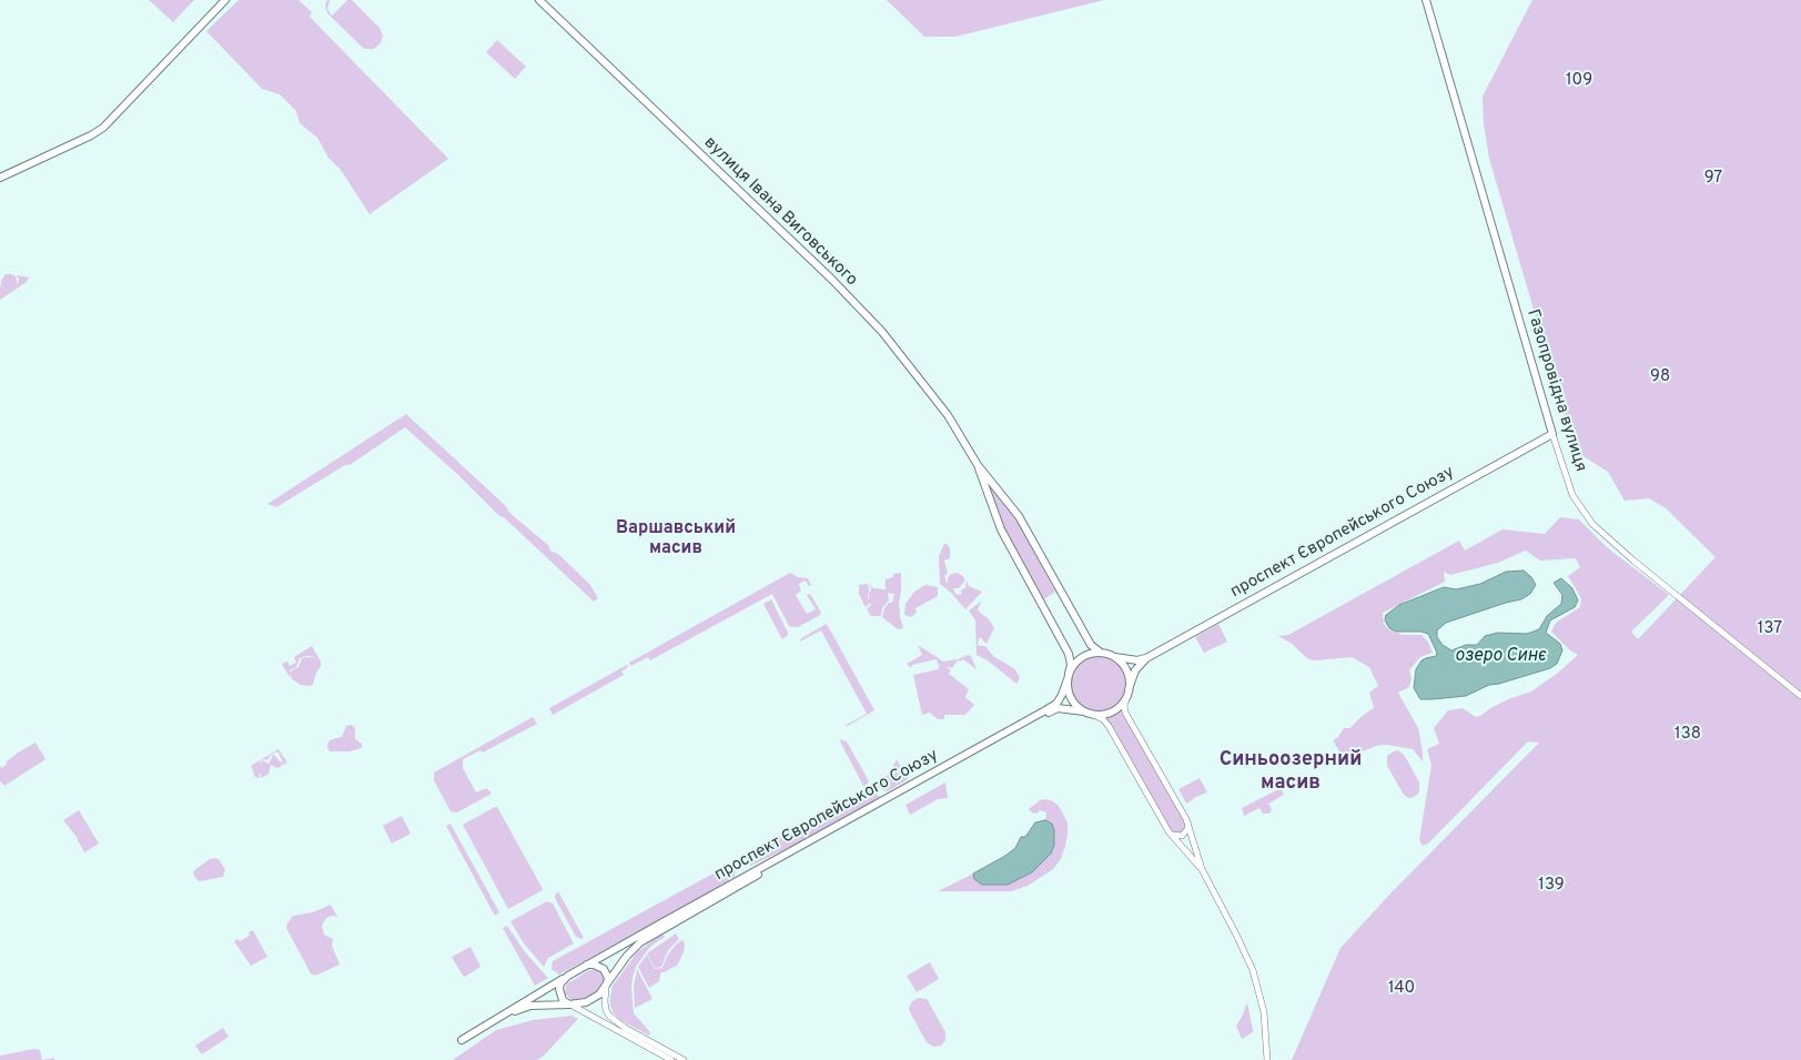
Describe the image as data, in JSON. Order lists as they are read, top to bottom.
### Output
{
  "streets": {
    "main road": ["вулиця Івана Виговського", "Газопровідна вулиця", "проспект Європейського Союзу"]
  },
  "crossings": [
    ["вулиця Івана Виговського", "проспект Європейського Союзу"],
    ["Газопровідна вулиця", "проспект Європейського Союзу"]
  ],
  "districts": ["Варшавський масив", "Синьоозерний масив"],
  "water": ["озеро Синє"],
  "parks": [
    "109",
    "97",
    "98",
    "137",
    "138",
    "139",
    "140"
  ]
}
